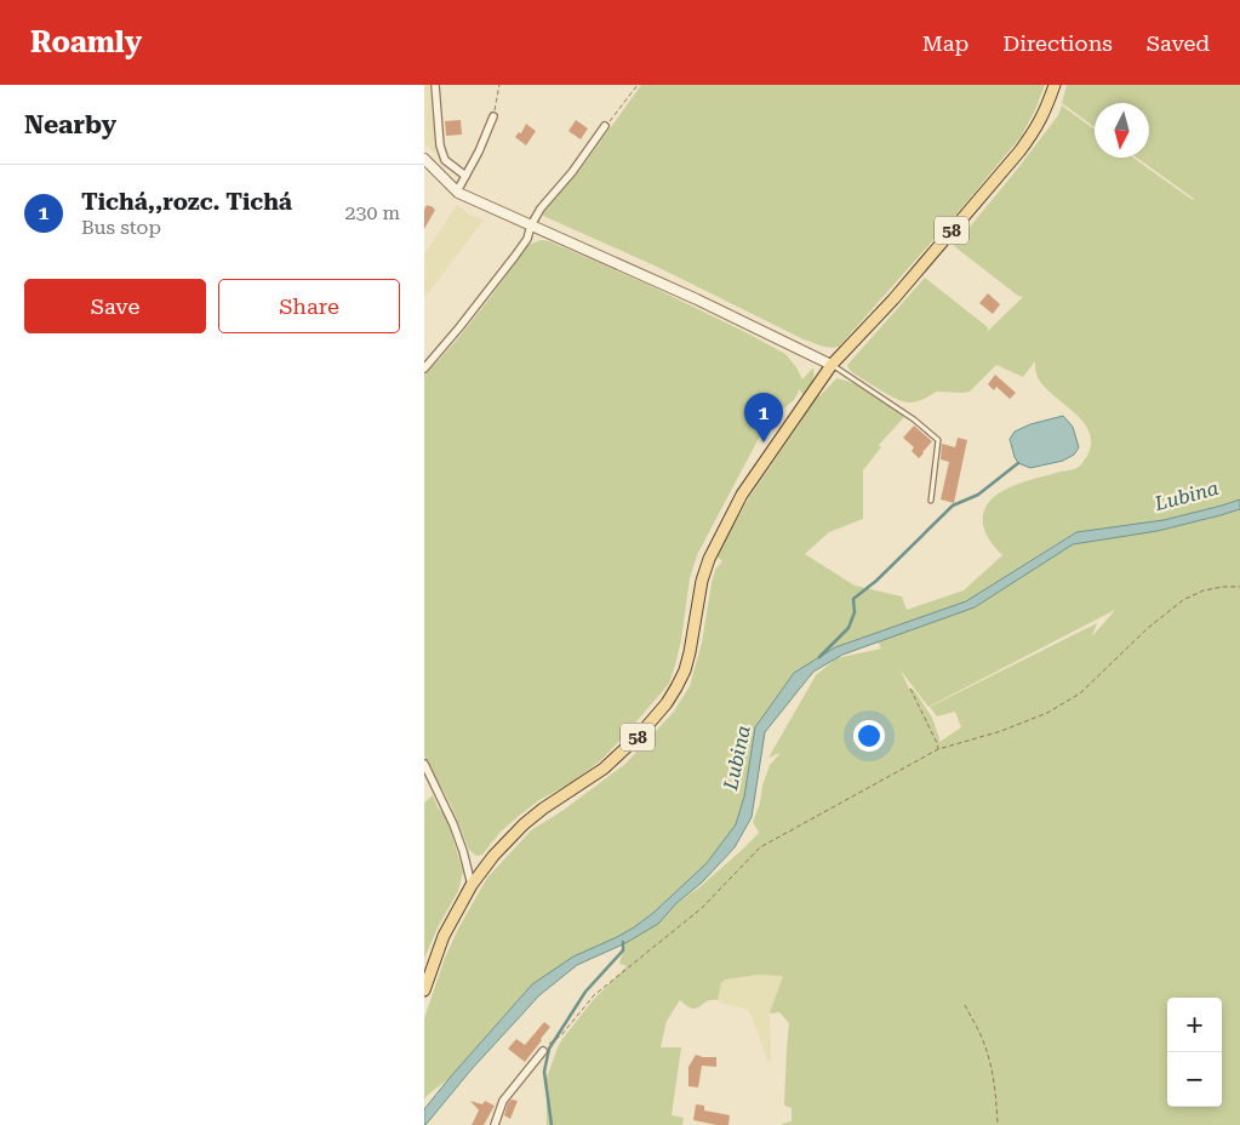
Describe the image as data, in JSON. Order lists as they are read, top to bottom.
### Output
{
  "streets": {
    "main road": ["58"]
  },
  "water": ["Lubina"],
  "north": "bottom",
  "page": {
    "header": "Roamly",
    "nav": ["Map", "Directions", "Saved"],
    "heading": "Nearby",
    "list": [
      {
        "mark": "1",
        "name": "Tichá,,rozc. Tichá",
        "note": "Bus stop",
        "value": "230 m"
      }
    ],
    "buttons": ["Save", "Share"],
    "pins": "1",
    "map_buttons": ["+", "−"]
  }
}
